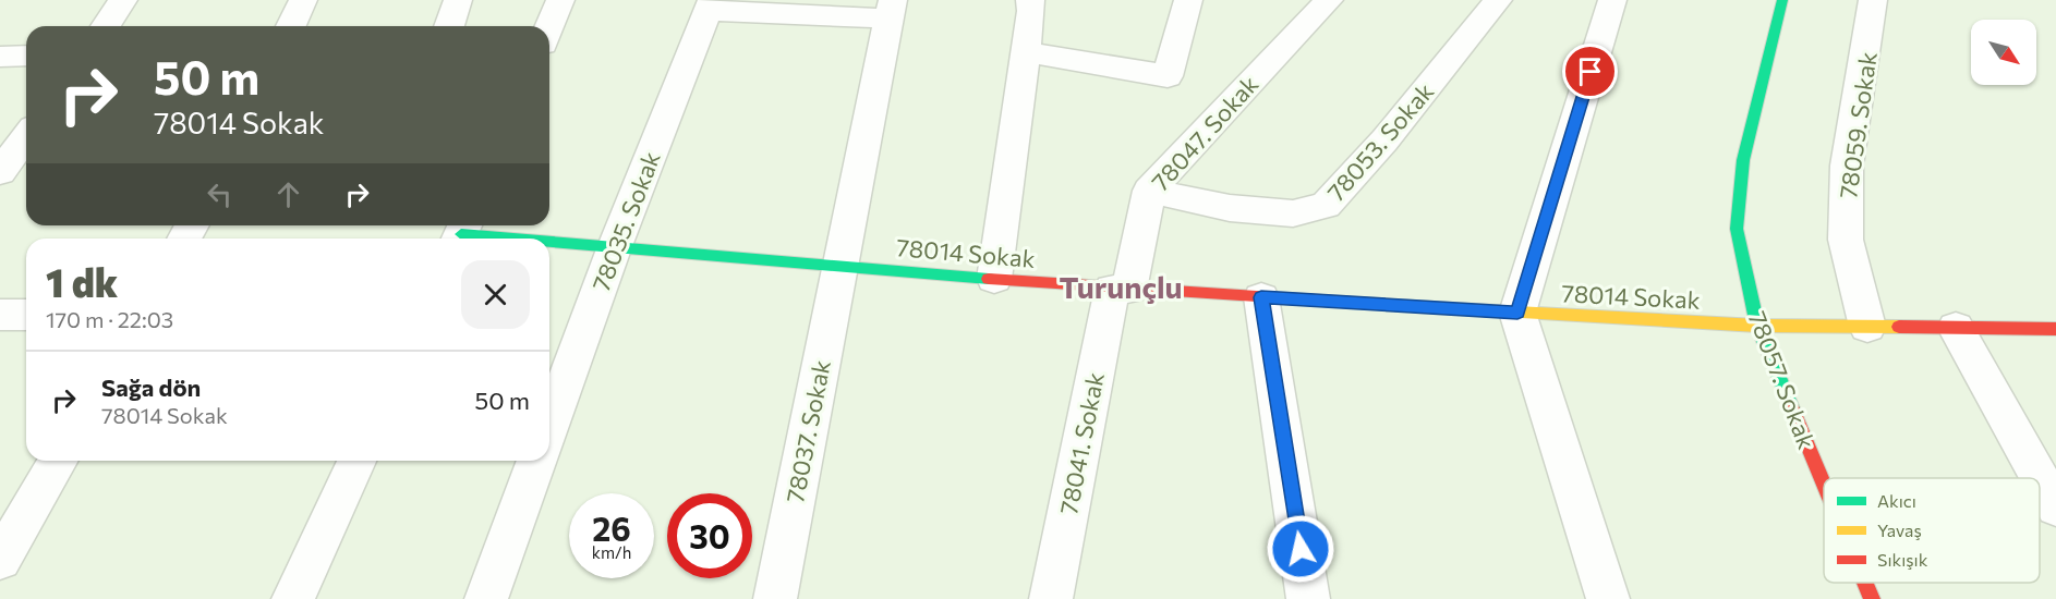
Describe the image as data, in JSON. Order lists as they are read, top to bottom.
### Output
{
  "streets": {
    "street": [
      "78059. Sokak",
      "78047. Sokak",
      "78053. Sokak",
      "78035. Sokak",
      "78014 Sokak",
      "78057. Sokak",
      "78037. Sokak",
      "78041. Sokak"
    ]
  },
  "crossings": [
    ["78059. Sokak", "78014 Sokak"],
    ["78047. Sokak", "78053. Sokak"],
    ["78047. Sokak", "78014 Sokak"],
    ["78047. Sokak", "78041. Sokak"],
    ["78035. Sokak", "78014 Sokak"],
    ["78014 Sokak", "78057. Sokak"],
    ["78014 Sokak", "78037. Sokak"],
    ["78014 Sokak", "78041. Sokak"]
  ],
  "districts": ["Turunçlu"],
  "legend": ["Akıcı", "Yavaş", "Sıkışık"],
  "north": "bottom right",
  "page": {
    "turn": ["50 m", "78014 Sokak"],
    "heading": ["1 dk", "170 m · 22:03"],
    "list": [
      {
        "name": "Sağa dön",
        "note": "78014 Sokak",
        "value": "50 m"
      }
    ],
    "speed": "26 km/h",
    "limit": "30"
  }
}
